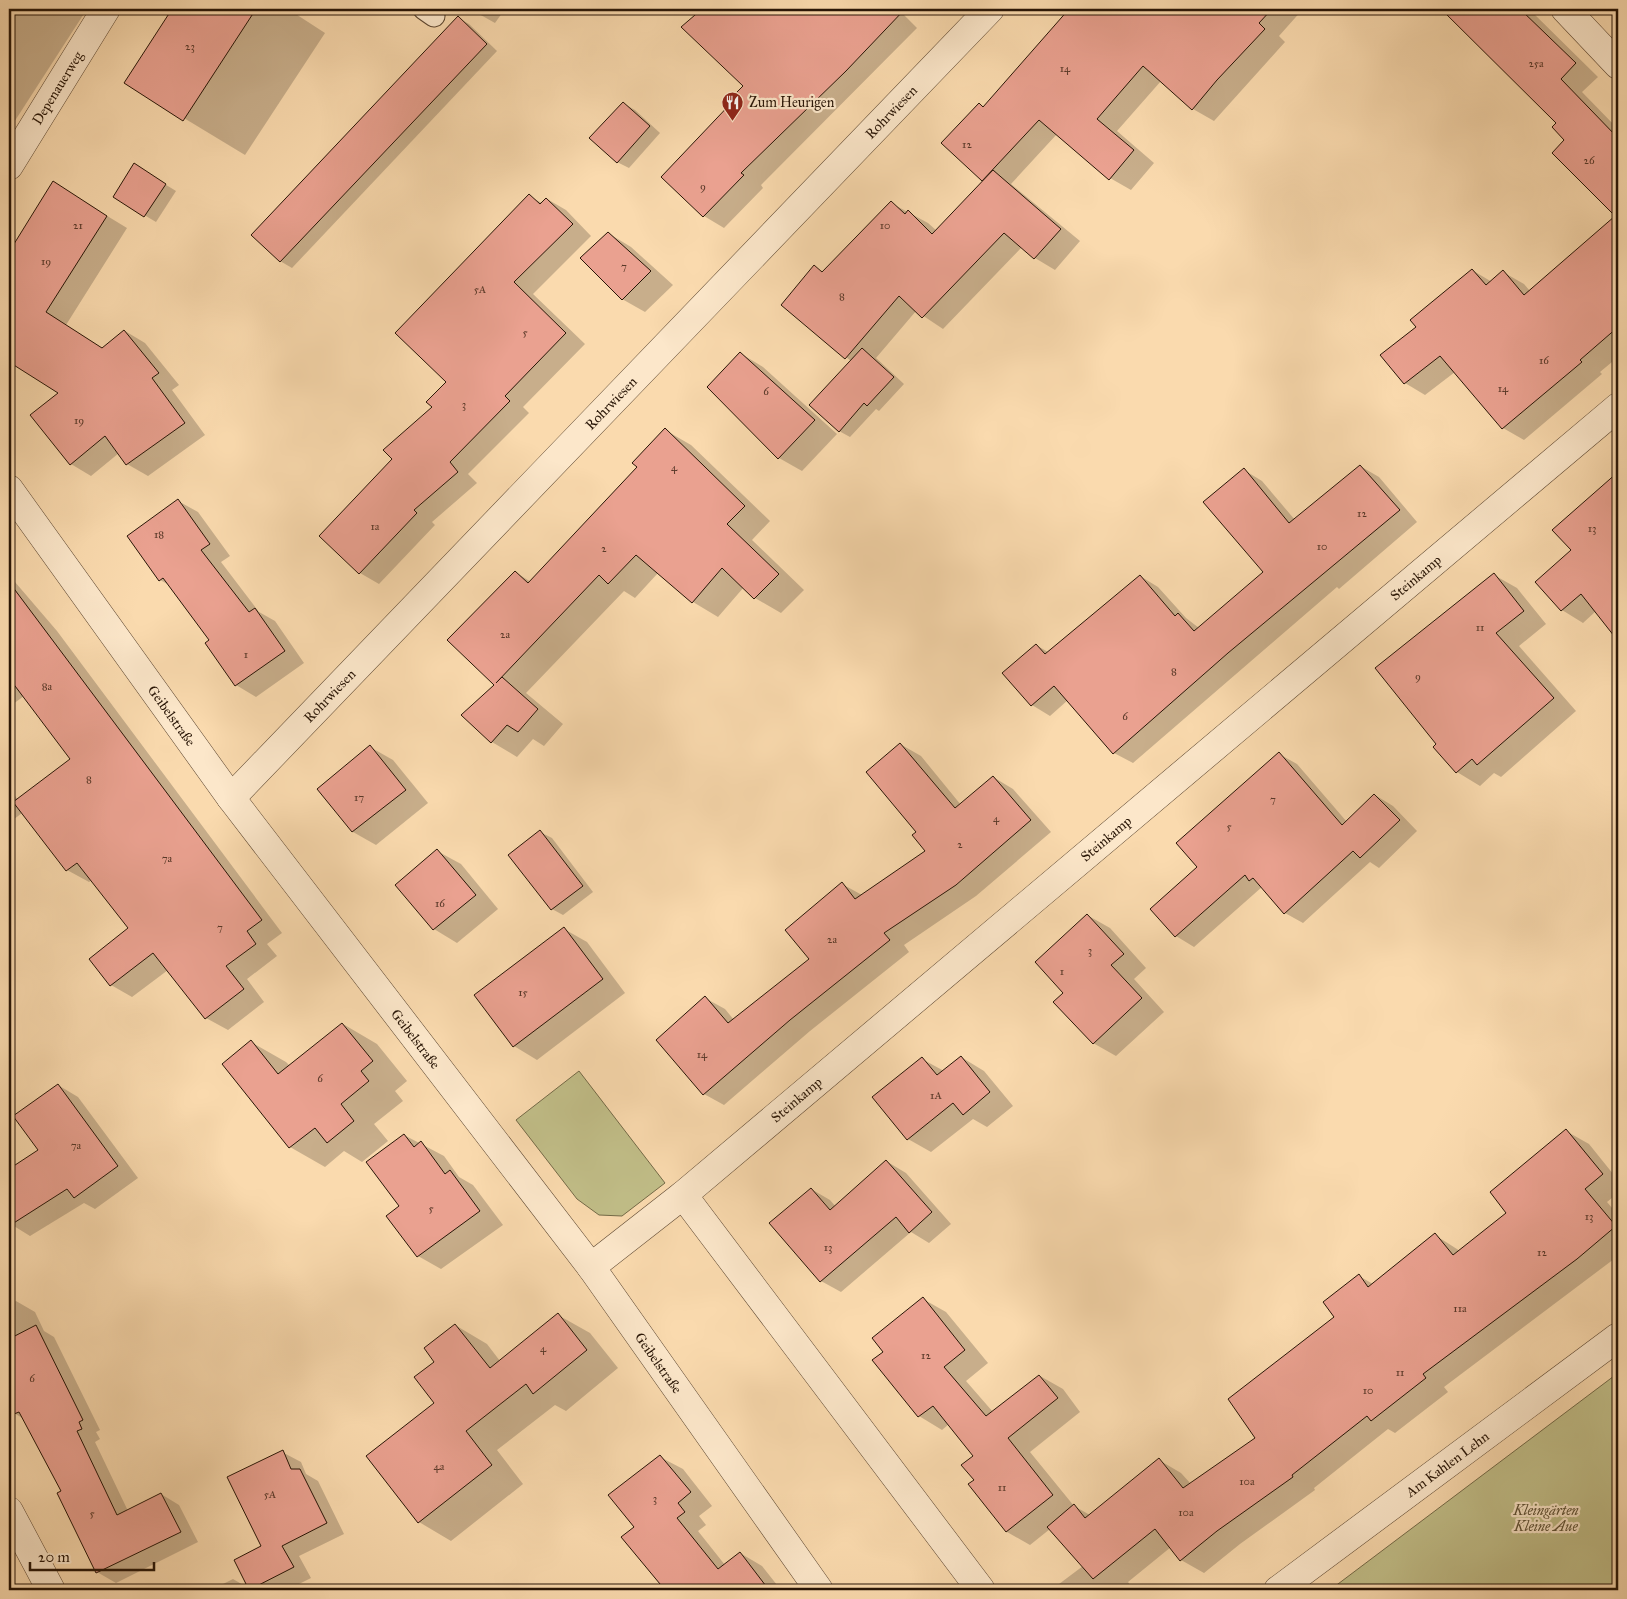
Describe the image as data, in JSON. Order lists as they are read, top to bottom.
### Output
{
  "streets": {
    "street": [
      "Depenauerweg",
      "Rohrwiesen",
      "Steinkamp",
      "Geibelstraße",
      "Am Kahlen Lehn"
    ]
  },
  "crossings": [
    ["Rohrwiesen", "Geibelstraße"],
    ["Steinkamp", "Geibelstraße"]
  ],
  "parks": ["Kleingärten Kleine Aue"],
  "places": {
    "restaurant": ["Zum Heurigen"]
  },
  "house_numbers": [
    "23",
    "25a",
    "14",
    "12",
    "26",
    "9",
    "21",
    "10",
    "19",
    "7",
    "5A",
    "8",
    "5",
    "16",
    "14",
    "6",
    "3",
    "19",
    "4",
    "12",
    "1a",
    "13",
    "18",
    "10",
    "2",
    "11",
    "2a",
    "1",
    "8",
    "9",
    "8a",
    "6",
    "8",
    "17",
    "7",
    "4",
    "5",
    "2",
    "7a",
    "16",
    "7",
    "2a",
    "3",
    "1",
    "15",
    "14",
    "6",
    "1A",
    "7a",
    "5",
    "13",
    "13",
    "12",
    "11a",
    "4",
    "12",
    "11",
    "6",
    "10",
    "4a",
    "10a",
    "11",
    "5A",
    "3",
    "10a",
    "5"
  ],
  "scale_bar": "20 m"
}
